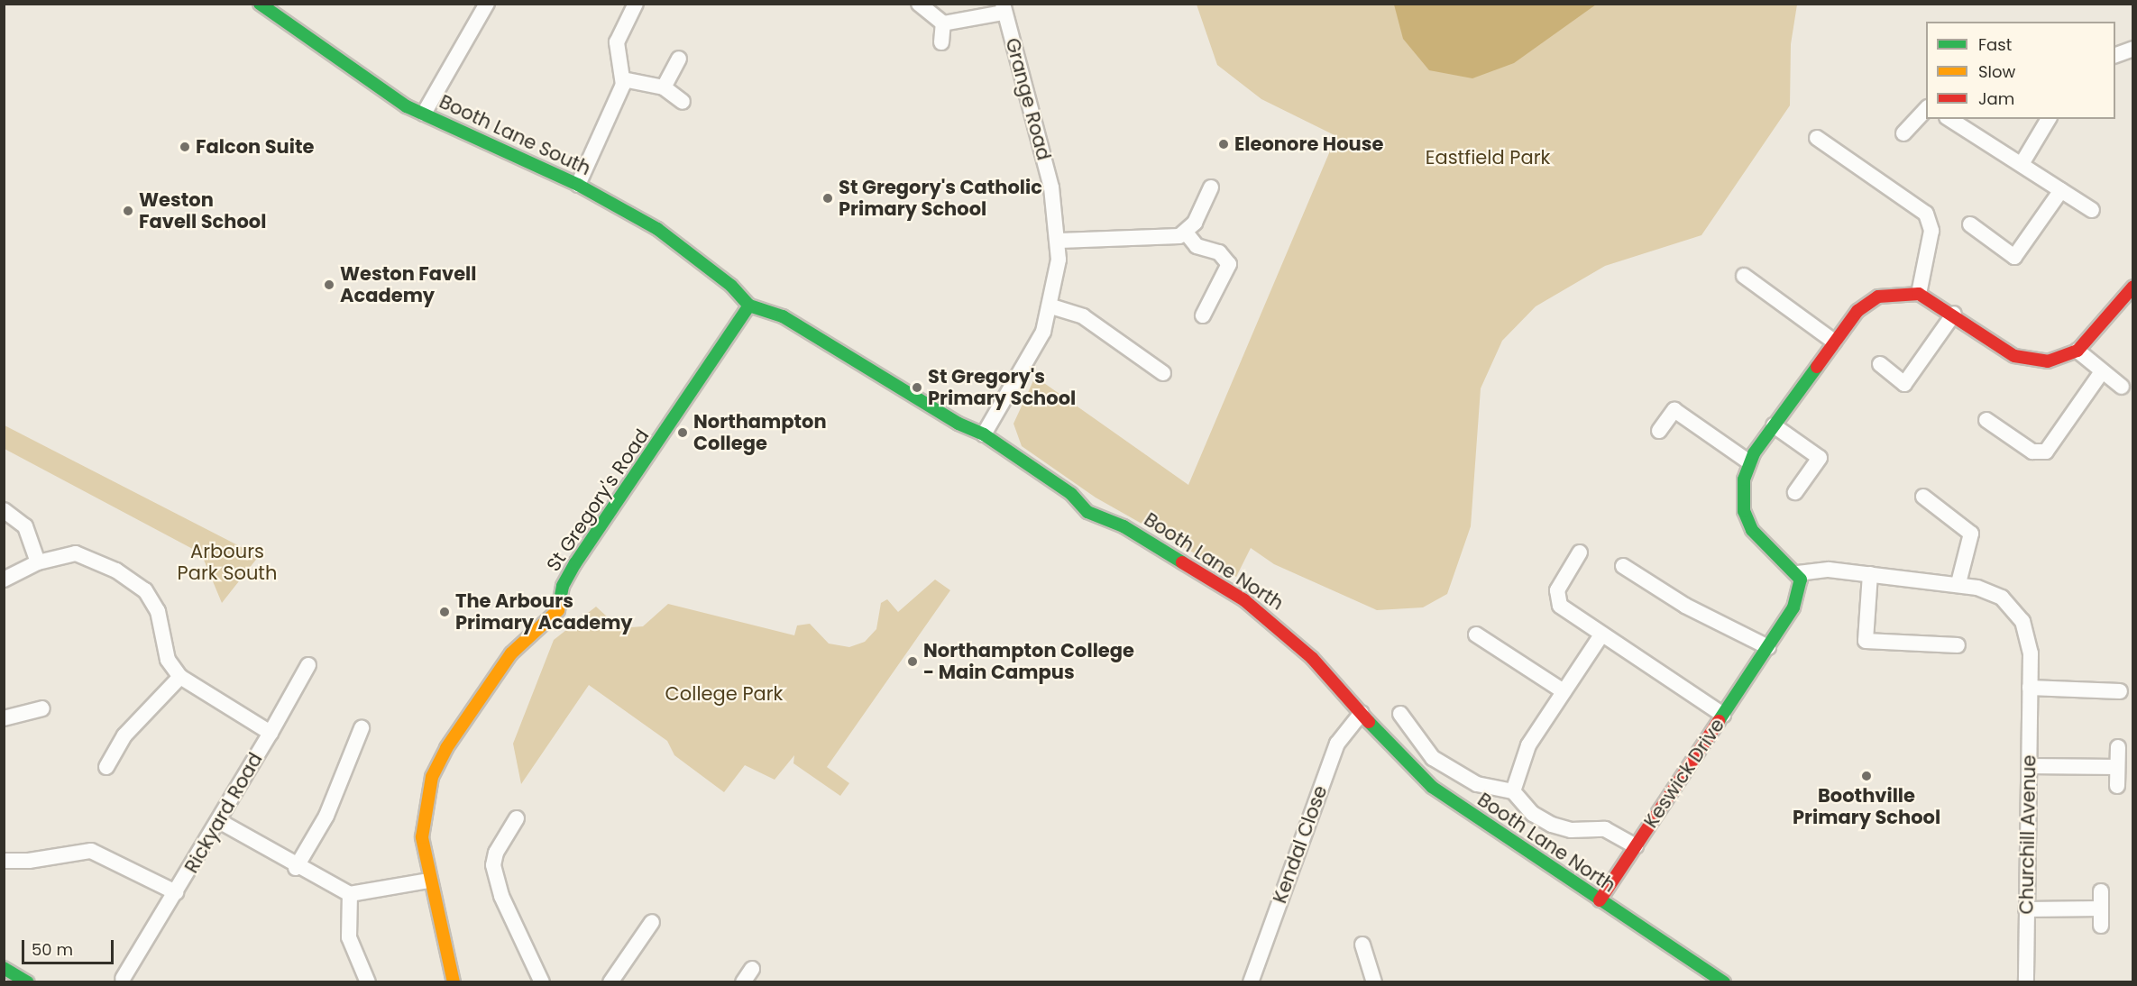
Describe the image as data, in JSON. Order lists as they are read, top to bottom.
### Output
{
  "streets": {
    "main road": [
      "Booth Lane South",
      "St Gregory's Road",
      "Booth Lane North",
      "Keswick Drive"
    ],
    "street": [
      "Grange Road",
      "Rickyard Road",
      "Churchill Avenue",
      "Kendal Close"
    ]
  },
  "crossings": [
    ["Grange Road", "Booth Lane North"],
    ["Booth Lane South", "St Gregory's Road"],
    ["Booth Lane South", "Booth Lane North"],
    ["St Gregory's Road", "Booth Lane North"],
    ["Booth Lane North", "Keswick Drive"],
    ["Booth Lane North", "Kendal Close"],
    ["Keswick Drive", "Churchill Avenue"]
  ],
  "parks": ["Eastfield Park", "Arbours Park South", "College Park"],
  "places": [
    "Eleonore House",
    "Falcon Suite",
    "St Gregory's Catholic Primary School",
    "Weston Favell School",
    "Weston Favell Academy",
    "St Gregory's Primary School",
    "Northampton College",
    "The Arbours Primary Academy",
    "Northampton College - Main Campus",
    "Boothville Primary School"
  ],
  "legend": ["Fast", "Slow", "Jam"],
  "scale_bar": "50 m"
}
